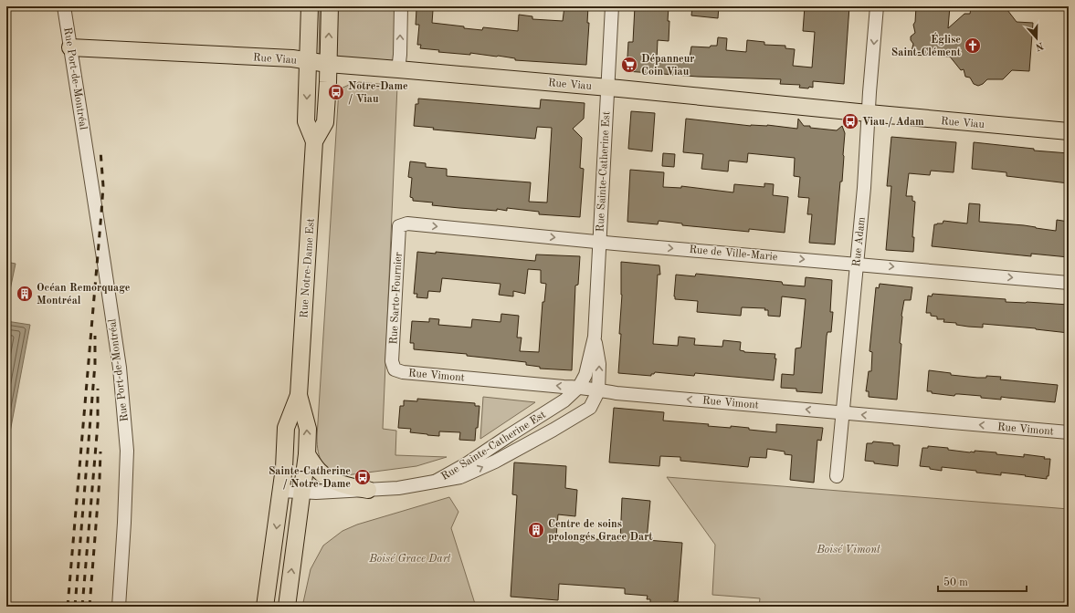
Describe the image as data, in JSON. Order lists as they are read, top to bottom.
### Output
{
  "streets": {
    "main road": ["Rue Viau", "Rue Notre-Dame Est"],
    "street": [
      "Rue Port-de-Montréal",
      "Rue Sainte-Catherine Est",
      "Rue Adam",
      "Rue de Ville-Marie",
      "Rue Sarto-Fournier",
      "Rue Vimont"
    ]
  },
  "crossings": [
    ["Rue Viau", "Rue Port-de-Montréal"],
    ["Rue Viau", "Rue Sainte-Catherine Est"],
    ["Rue Viau", "Rue Adam"],
    ["Rue Viau", "Rue Notre-Dame Est"],
    ["Rue Sainte-Catherine Est", "Rue de Ville-Marie"],
    ["Rue Sainte-Catherine Est", "Rue Notre-Dame Est"],
    ["Rue Sainte-Catherine Est", "Rue Vimont"],
    ["Rue Adam", "Rue de Ville-Marie"],
    ["Rue Adam", "Rue Vimont"],
    ["Rue de Ville-Marie", "Rue Sarto-Fournier"],
    ["Rue Sarto-Fournier", "Rue Vimont"]
  ],
  "one_way": ["Rue de Ville-Marie", "Rue Vimont"],
  "parks": ["Boisé Vimont", "Boisé Grace Dart"],
  "places": {
    "church": ["Église Saint-Clément"],
    "supermarket": ["Dépanneur Coin Viau"],
    "bus stop": ["Notre-Dame / Viau", "Viau / Adam", "Sainte-Catherine / Notre-Dame"],
    "building": ["Océan Remorquage Montréal", "Centre de soins prolongés Grace Dart"]
  },
  "scale_bar": "50 m",
  "north": "bottom"
}
